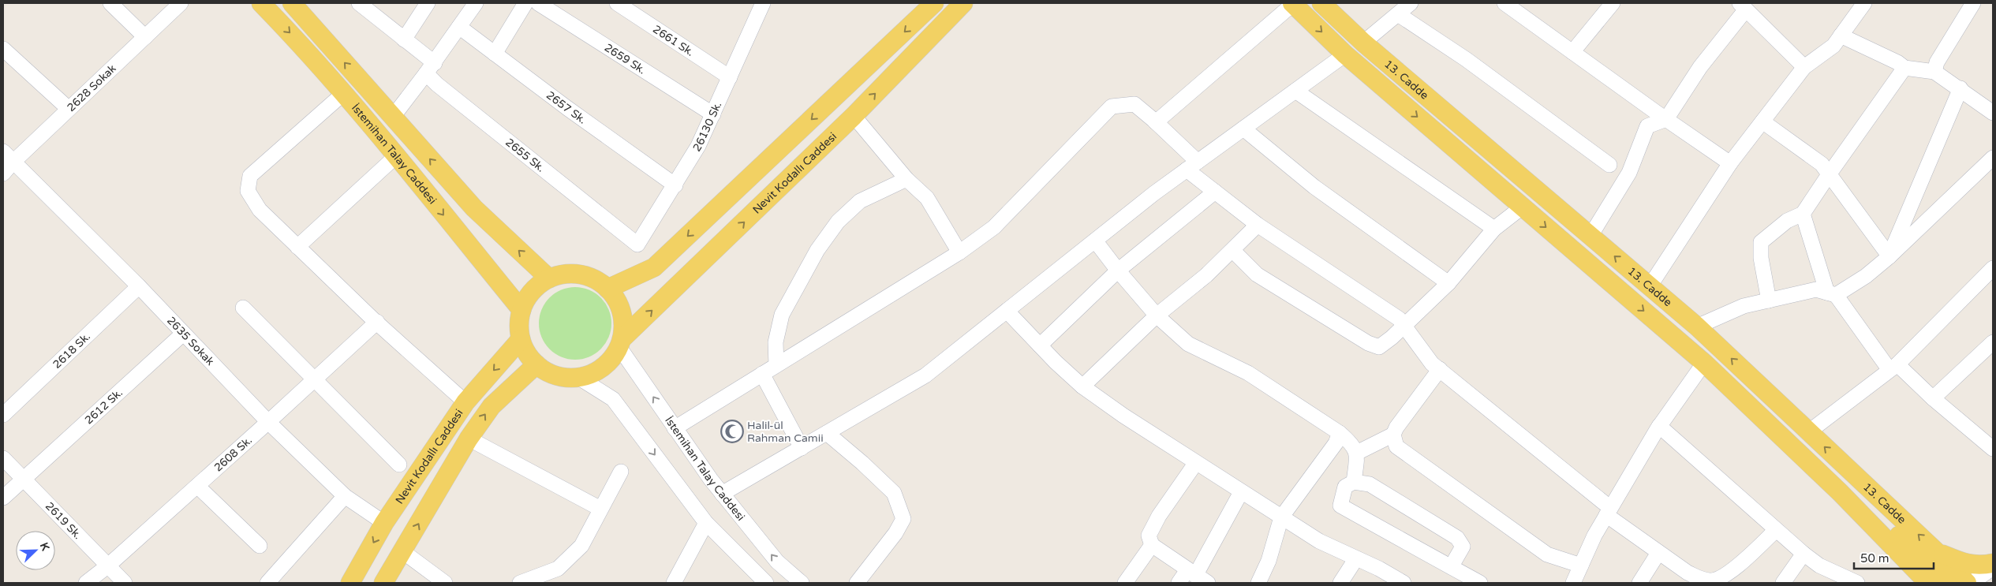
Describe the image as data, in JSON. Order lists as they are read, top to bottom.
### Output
{
  "streets": {
    "main road": ["13. Cadde", "İstemihan Talay Caddesi", "Nevit Kodallı Caddesi"],
    "street": [
      "2661 Sk.",
      "2659 Sk.",
      "2628 Sokak",
      "2657 Sk.",
      "26130 Sk.",
      "2655 Sk.",
      "2635 Sokak",
      "2618 Sk.",
      "2612 Sk.",
      "2608 Sk.",
      "2619 Sk."
    ]
  },
  "crossings": [
    ["2661 Sk.", "26130 Sk."],
    ["2659 Sk.", "26130 Sk."],
    ["2628 Sokak", "2635 Sokak"],
    ["2657 Sk.", "26130 Sk."],
    ["26130 Sk.", "2655 Sk."],
    ["İstemihan Talay Caddesi", "Nevit Kodallı Caddesi"],
    ["Nevit Kodallı Caddesi", "2635 Sokak"],
    ["2635 Sokak", "2618 Sk."],
    ["2635 Sokak", "2612 Sk."],
    ["2635 Sokak", "2608 Sk."],
    ["2612 Sk.", "2619 Sk."],
    ["2608 Sk.", "2619 Sk."]
  ],
  "places": {
    "mosque": ["Halil-ül Rahman Camii"]
  },
  "scale_bar": "50 m",
  "north": "top right"
}
